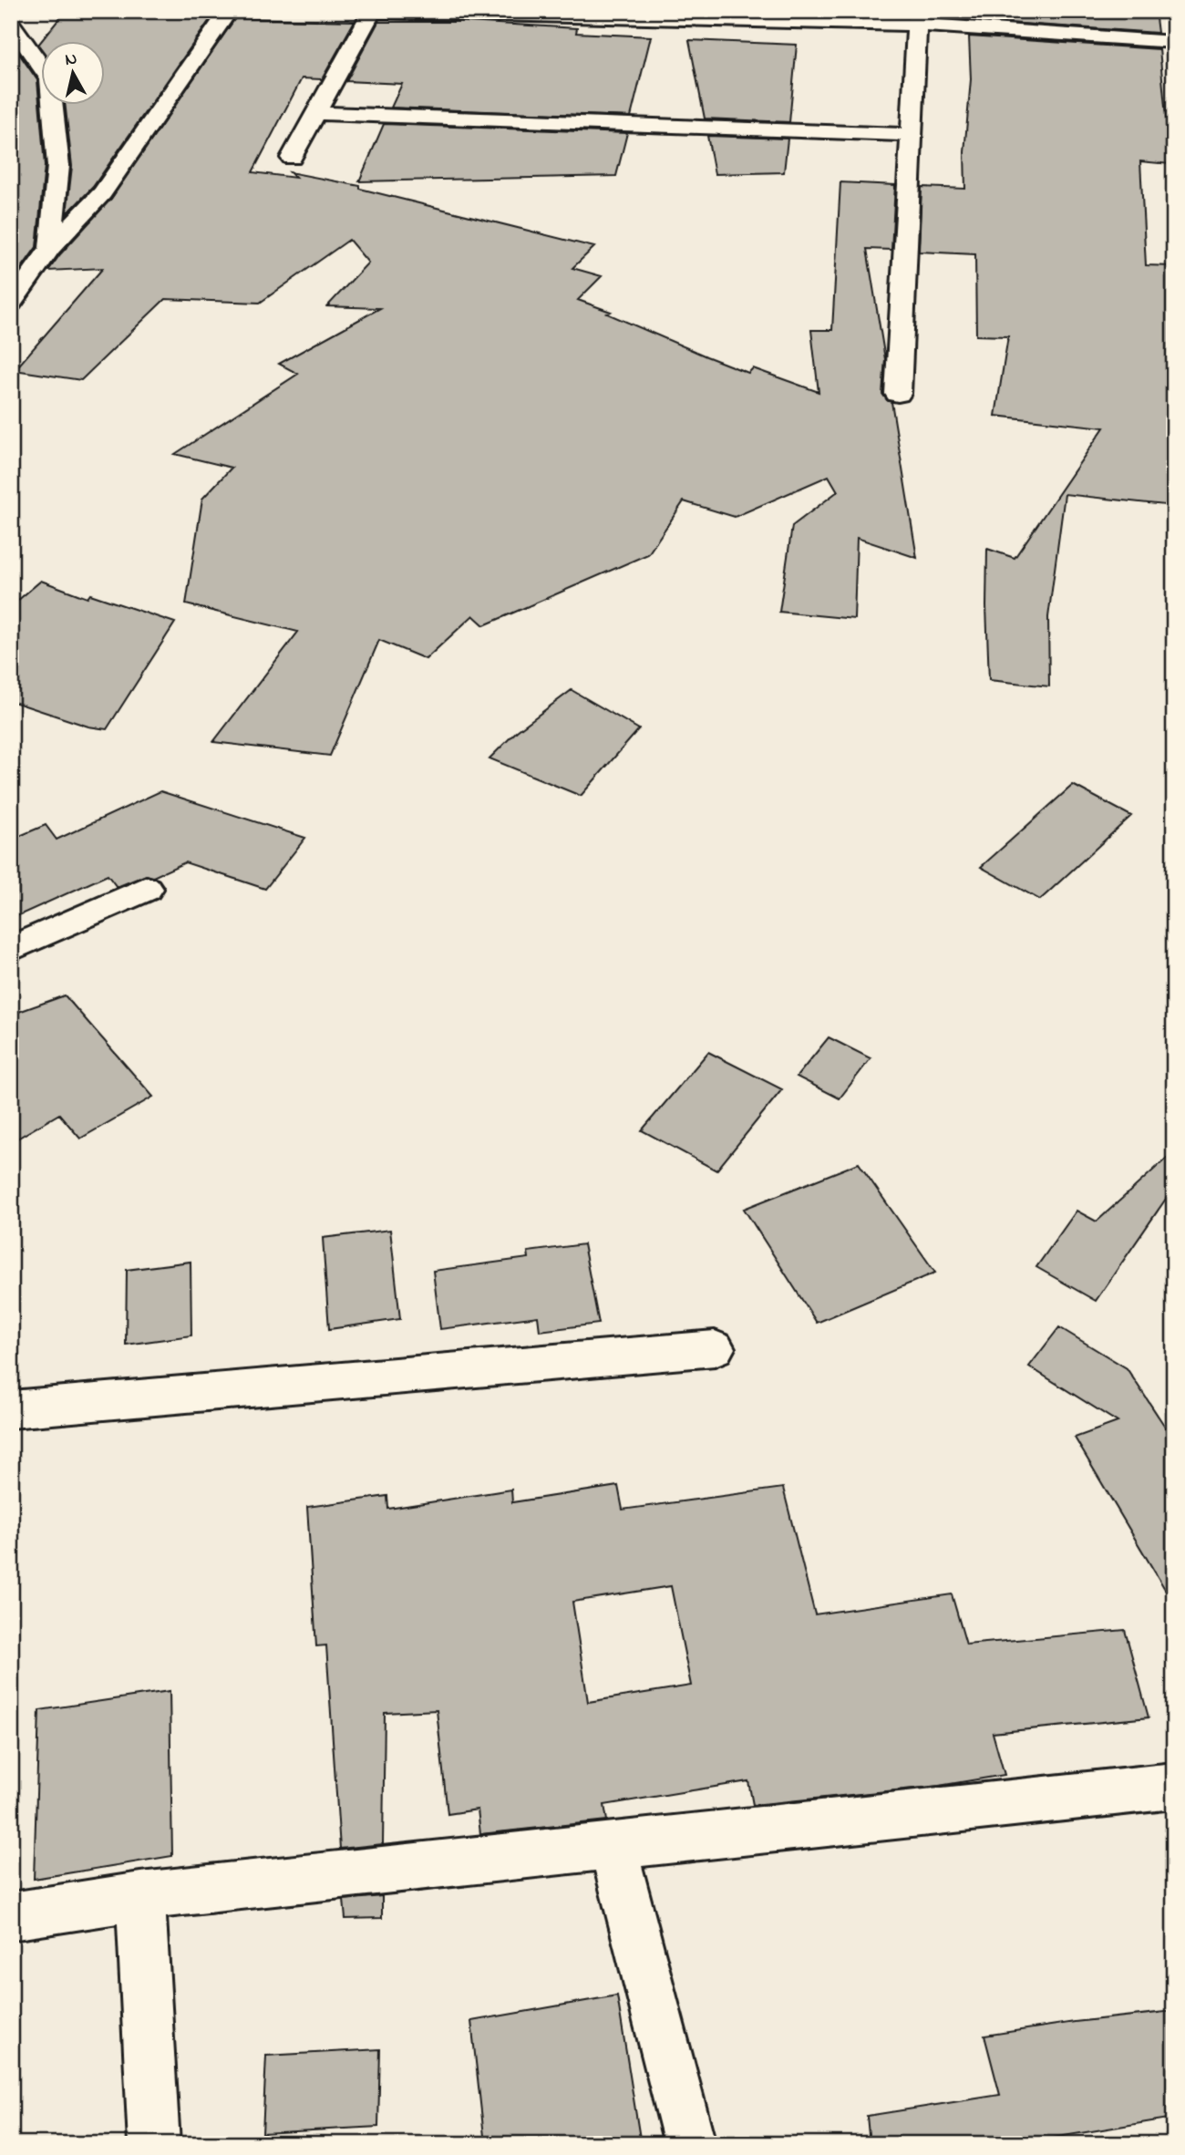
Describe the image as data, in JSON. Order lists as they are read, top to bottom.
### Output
{
  "north": "top"
}
